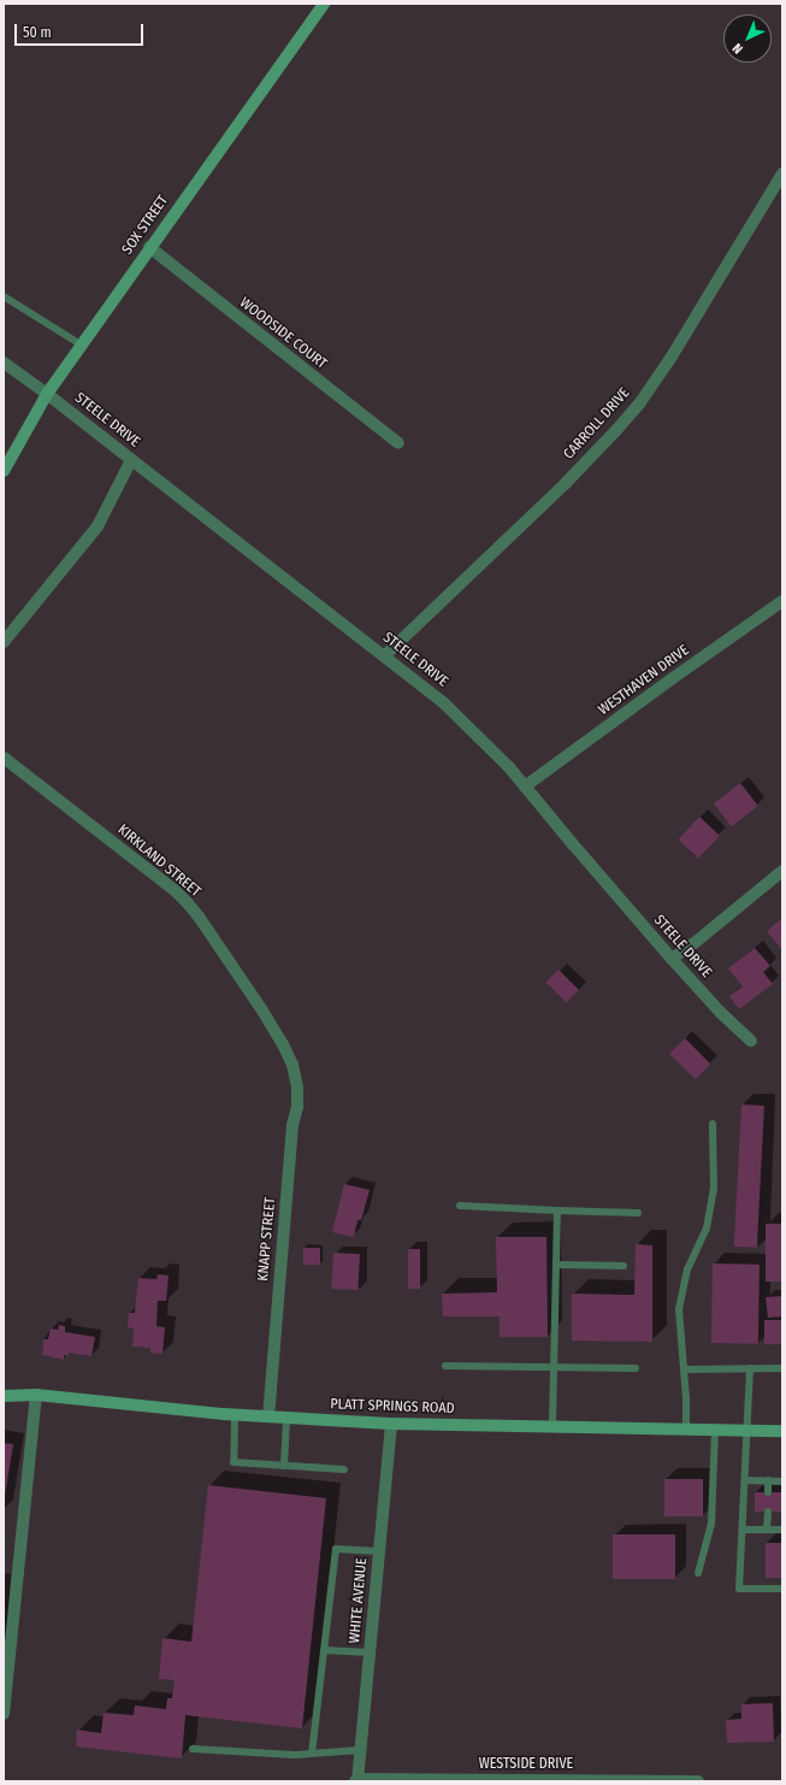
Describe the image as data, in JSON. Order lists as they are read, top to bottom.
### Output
{
  "streets": {
    "main road": ["SOX STREET", "PLATT SPRINGS ROAD"],
    "street": [
      "WOODSIDE COURT",
      "STEELE DRIVE",
      "CARROLL DRIVE",
      "WESTHAVEN DRIVE",
      "KIRKLAND STREET",
      "KNAPP STREET",
      "WHITE AVENUE",
      "WESTSIDE DRIVE"
    ]
  },
  "crossings": [
    ["SOX STREET", "WOODSIDE COURT"],
    ["SOX STREET", "STEELE DRIVE"],
    ["STEELE DRIVE", "CARROLL DRIVE"],
    ["STEELE DRIVE", "WESTHAVEN DRIVE"],
    ["KIRKLAND STREET", "KNAPP STREET"],
    ["KNAPP STREET", "PLATT SPRINGS ROAD"],
    ["PLATT SPRINGS ROAD", "WHITE AVENUE"],
    ["WHITE AVENUE", "WESTSIDE DRIVE"]
  ],
  "scale_bar": "50 m",
  "north": "bottom left"
}
